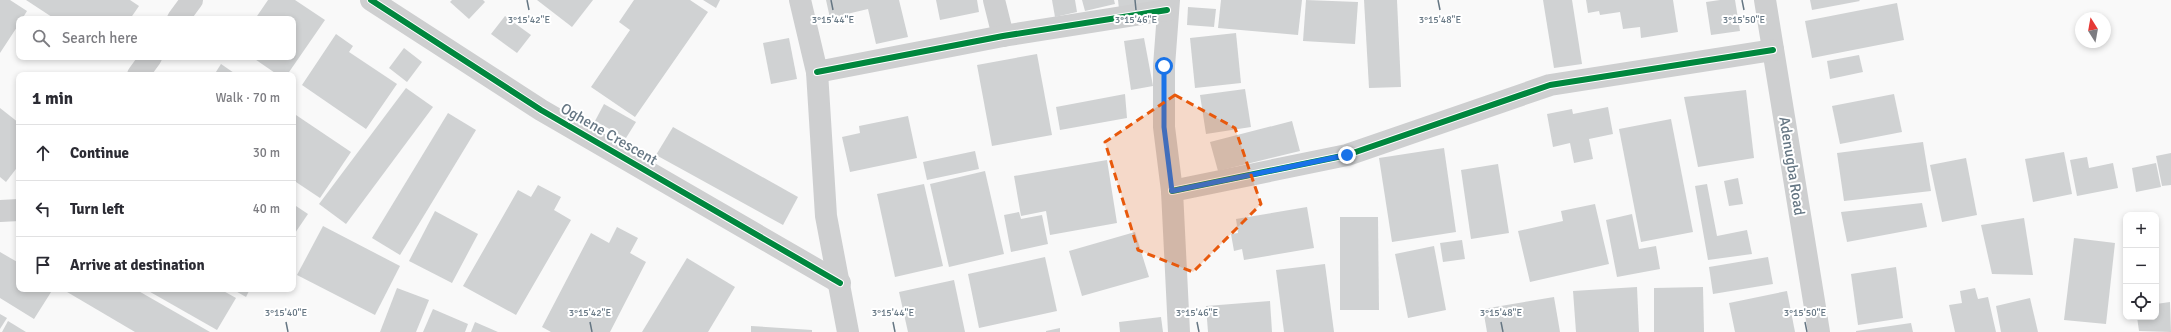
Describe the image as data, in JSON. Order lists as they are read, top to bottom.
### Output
{
  "streets": {
    "street": ["Oghene Crescent", "Adenugba Road"]
  },
  "north": "top",
  "page": {
    "search": "Search here",
    "heading": ["1 min", "Walk · 70 m"],
    "list": [
      ["Continue", "30 m"],
      ["Turn left", "40 m"],
      "Arrive at destination"
    ],
    "map_buttons": ["+", "−"]
  },
  "coordinates": [
    "3°15'42\"E",
    "3°15'44\"E",
    "3°15'46\"E",
    "3°15'48\"E",
    "3°15'50\"E",
    "3°15'40\"E"
  ]
}
